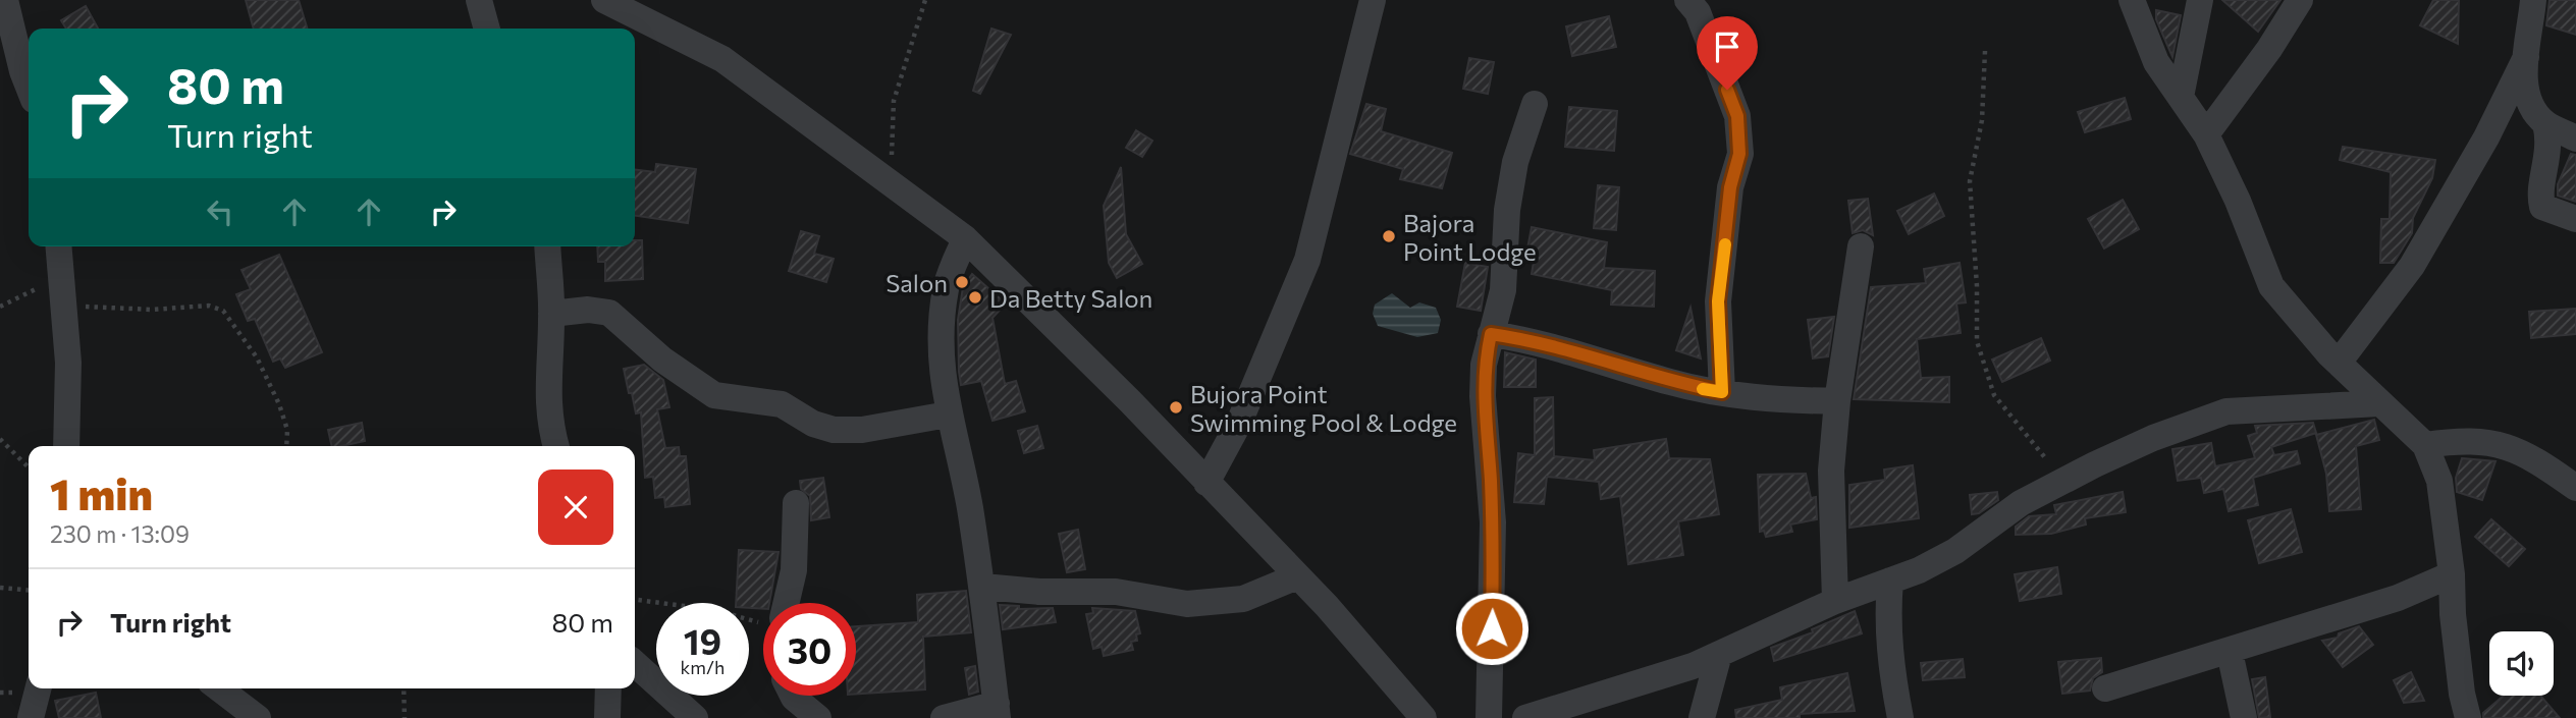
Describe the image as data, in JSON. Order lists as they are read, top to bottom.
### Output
{
  "places": [
    "Bajora Point Lodge",
    "Salon",
    "Da Betty Salon",
    "Bujora Point Swimming Pool & Lodge"
  ],
  "page": {
    "turn": ["80 m", "Turn right"],
    "heading": ["1 min", "230 m · 13:09"],
    "list": [
      {
        "name": "Turn right",
        "value": "80 m"
      }
    ],
    "speed": "19 km/h",
    "limit": "30"
  }
}
